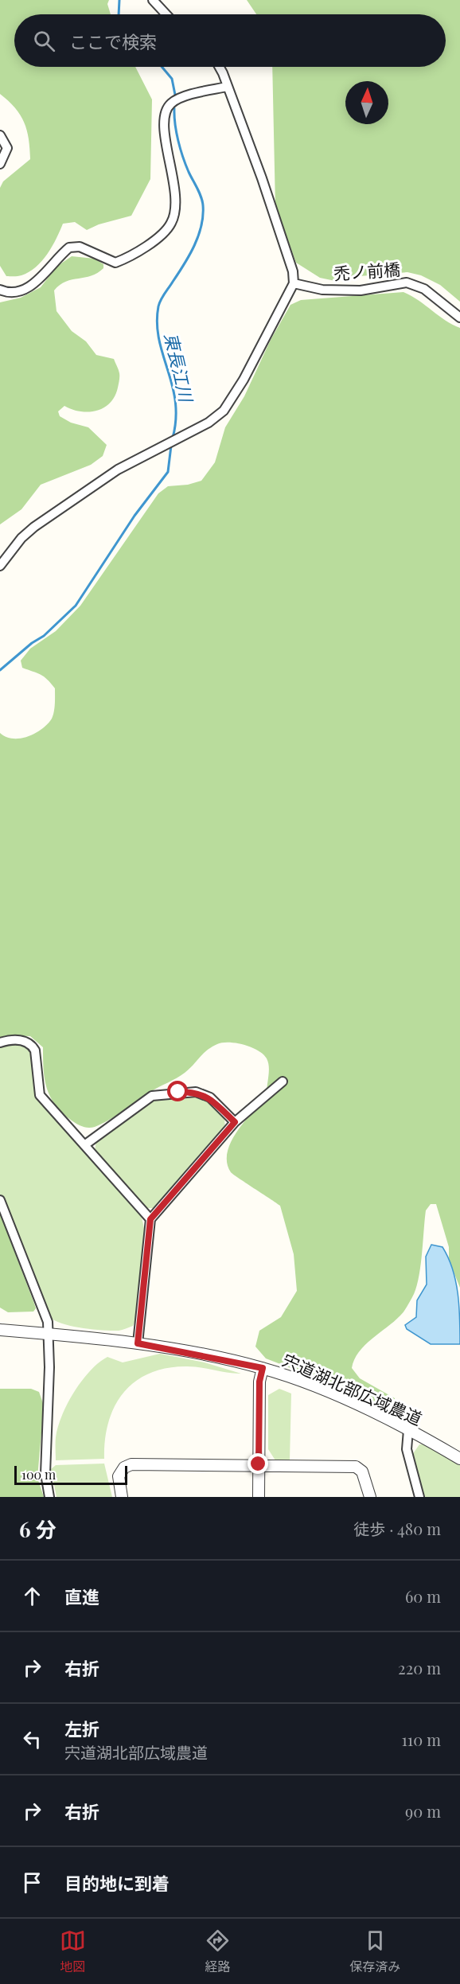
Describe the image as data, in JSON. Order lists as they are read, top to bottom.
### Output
{
  "streets": {
    "street": ["禿ノ前橋", "宍道湖北部広域農道"]
  },
  "water": ["東長江川"],
  "scale_bar": "100 m",
  "north": "top",
  "page": {
    "search": "ここで検索",
    "scale": "100 m",
    "heading": ["6 分", "徒歩 · 480 m"],
    "list": [
      ["直進", "60 m"],
      ["右折", "220 m"],
      ["左折", "宍道湖北部広域農道", "110 m"],
      ["右折", "90 m"],
      "目的地に到着"
    ],
    "nav": ["地図", "経路", "保存済み"]
  }
}
